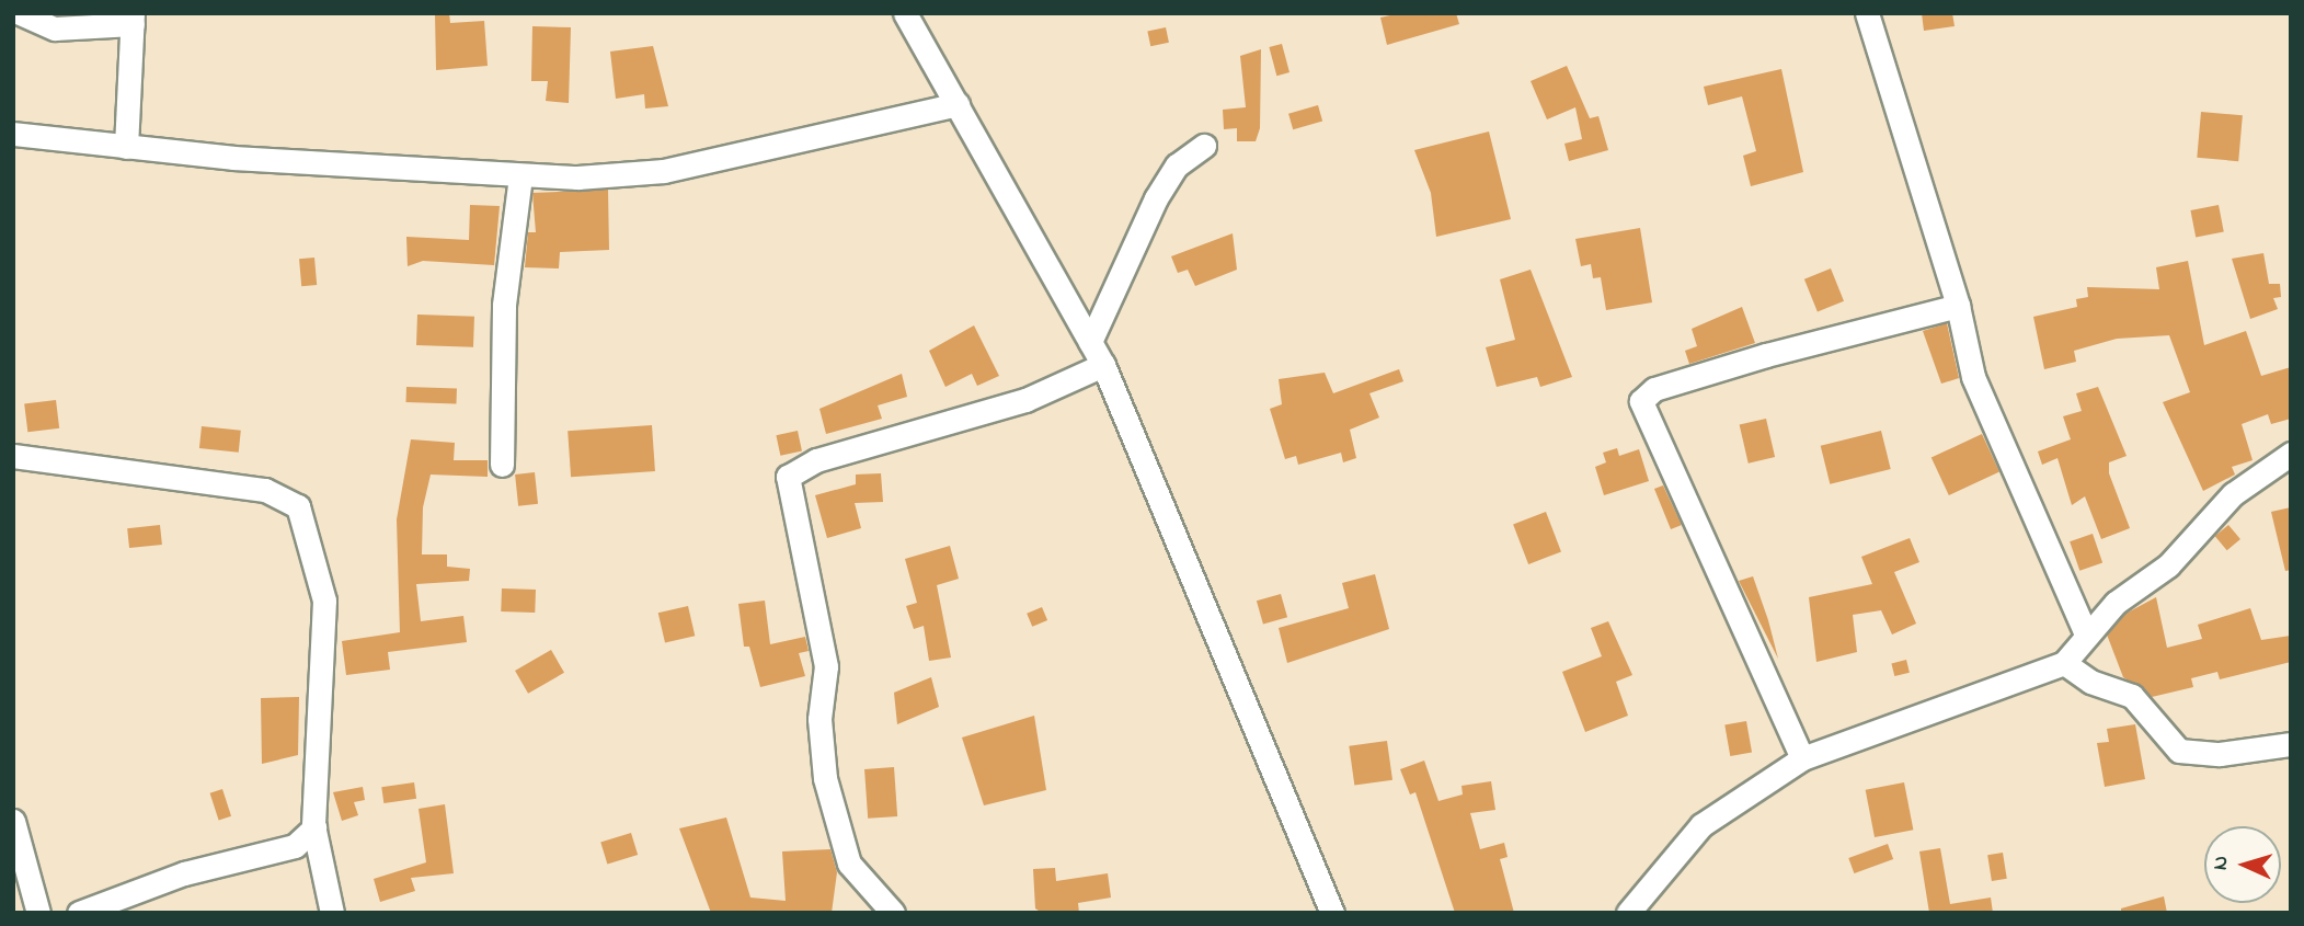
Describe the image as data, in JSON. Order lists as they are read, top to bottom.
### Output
{
  "north": "left"
}
